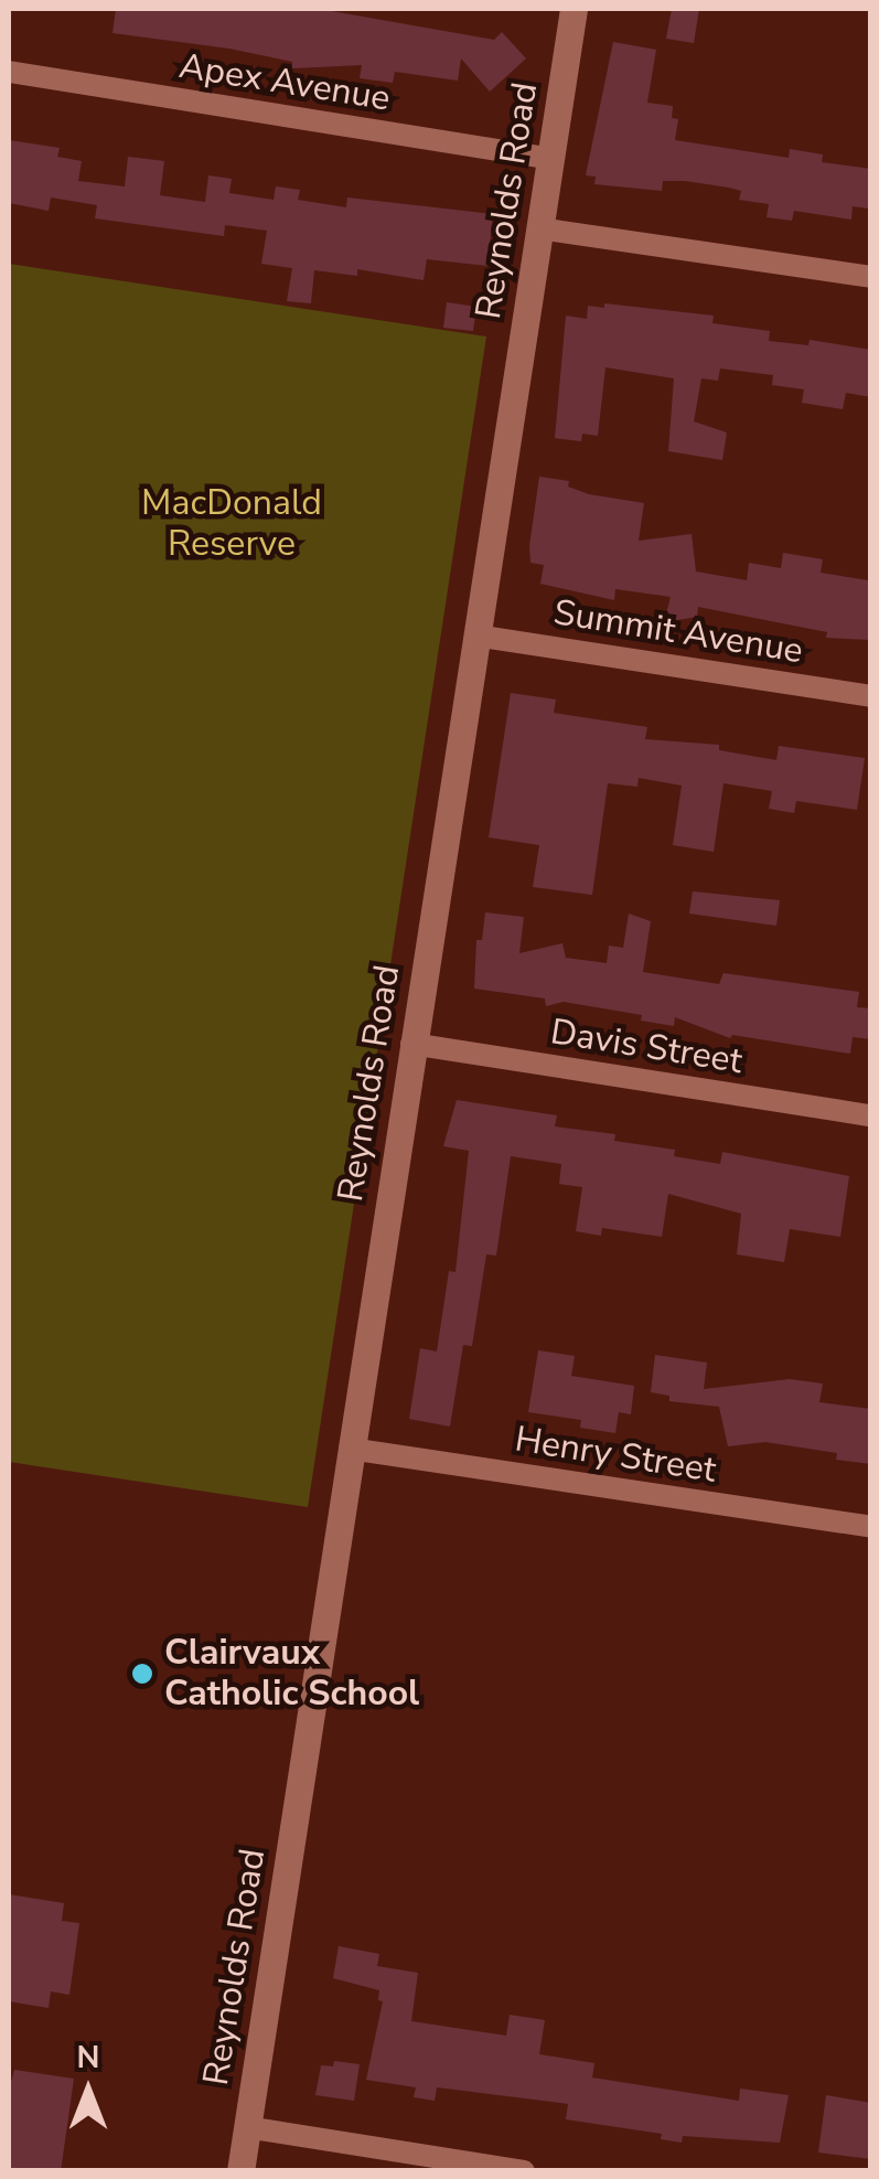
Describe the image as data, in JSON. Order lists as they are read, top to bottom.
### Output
{
  "streets": {
    "street": [
      "Apex Avenue",
      "Reynolds Road",
      "Summit Avenue",
      "Davis Street",
      "Henry Street"
    ]
  },
  "crossings": [
    ["Apex Avenue", "Reynolds Road"],
    ["Reynolds Road", "Summit Avenue"],
    ["Reynolds Road", "Davis Street"],
    ["Reynolds Road", "Henry Street"]
  ],
  "parks": ["MacDonald Reserve"],
  "places": ["Clairvaux Catholic School"],
  "north": "top"
}
